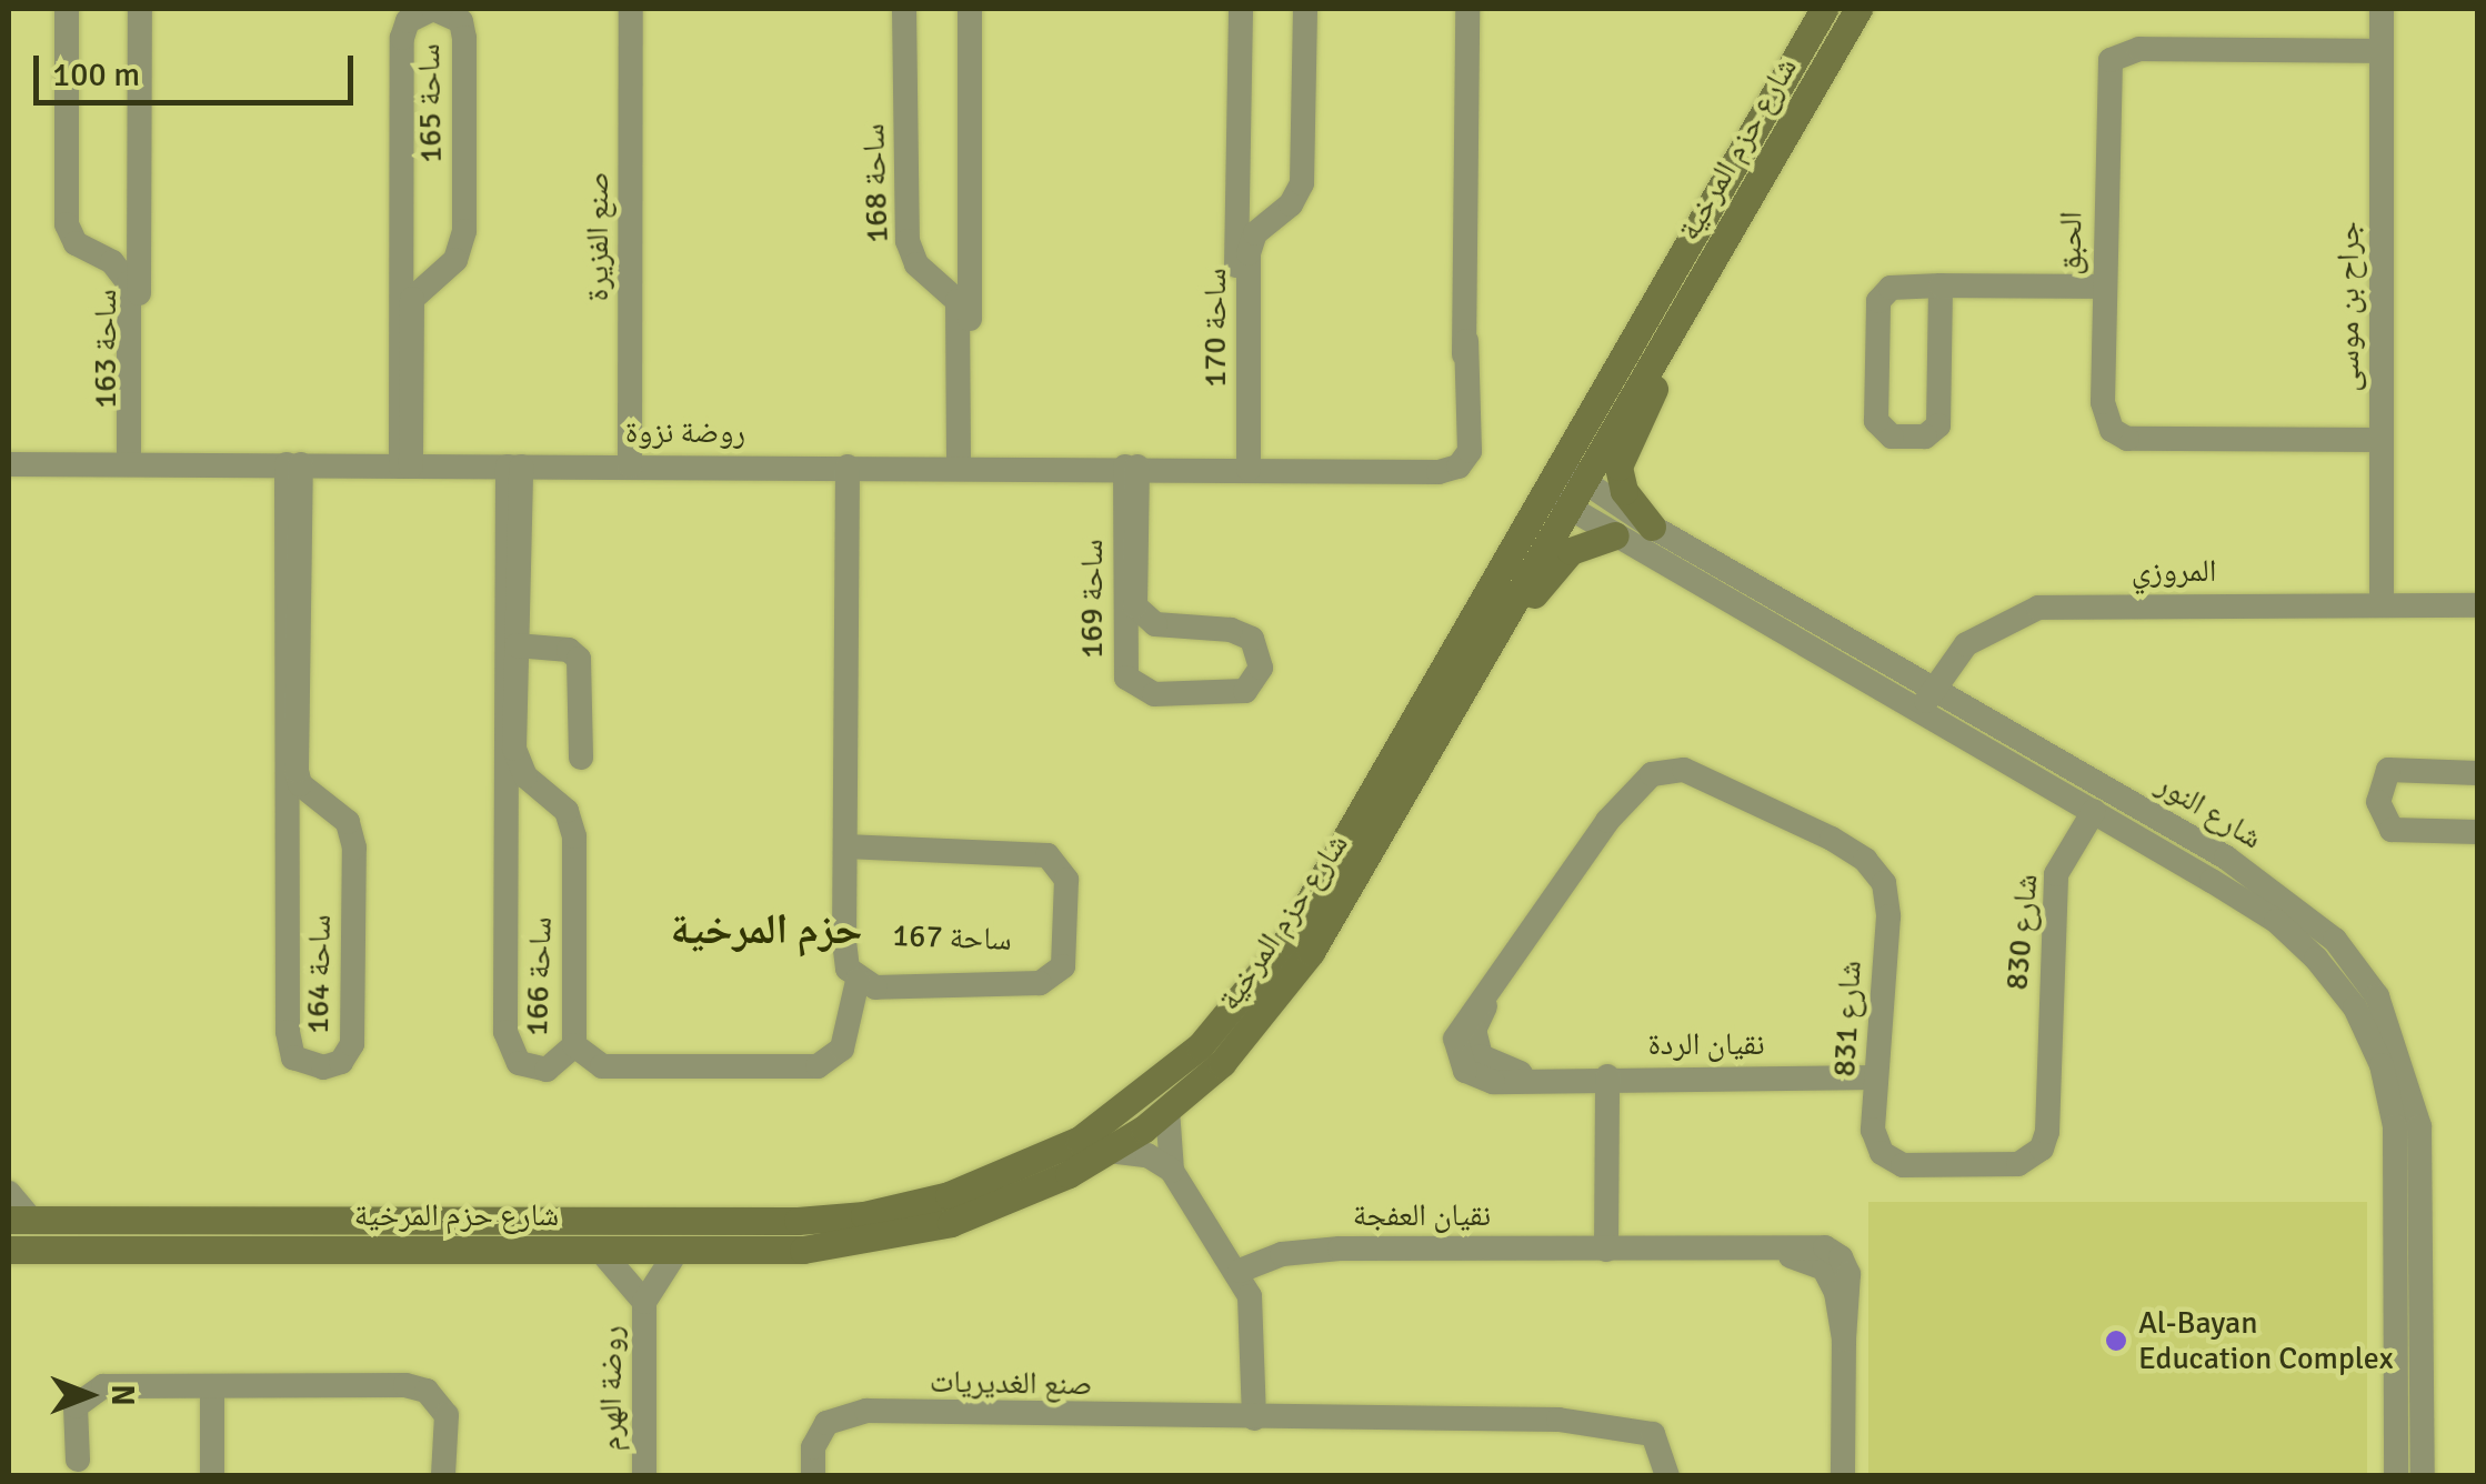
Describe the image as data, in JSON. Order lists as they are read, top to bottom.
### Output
{
  "streets": {
    "street": [
      "ساحة 165",
      "شارع حزم المرخية",
      "ساحة 168",
      "صنع الفزيرة",
      "الحبق",
      "جراح بن موسى",
      "ساحة 170",
      "ساحة 163",
      "روضة نزوة",
      "المروزي",
      "ساحة 169",
      "شارع النور",
      "شارع 830",
      "ساحة 167",
      "ساحة 164",
      "ساحة 166",
      "شارع 831",
      "نقيان الردة",
      "نقيان العفجة",
      "صنع الغديريات",
      "روضة الهرم"
    ]
  },
  "crossings": [
    ["ساحة 165", "روضة نزوة"],
    ["شارع حزم المرخية", "شارع النور"],
    ["شارع حزم المرخية", "روضة الهرم"],
    ["ساحة 168", "روضة نزوة"],
    ["صنع الفزيرة", "روضة نزوة"],
    ["الحبق", "جراح بن موسى"],
    ["جراح بن موسى", "المروزي"],
    ["ساحة 170", "روضة نزوة"],
    ["ساحة 163", "روضة نزوة"],
    ["روضة نزوة", "ساحة 169"],
    ["روضة نزوة", "ساحة 167"],
    ["روضة نزوة", "ساحة 164"],
    ["روضة نزوة", "ساحة 166"],
    ["المروزي", "شارع النور"],
    ["شارع النور", "شارع 830"],
    ["شارع 830", "شارع 831"],
    ["ساحة 167", "ساحة 166"],
    ["شارع 831", "نقيان الردة"]
  ],
  "districts": ["حزم المرخية"],
  "places": ["Al-Bayan Education Complex"],
  "scale_bar": "100 m",
  "north": "right"
}
